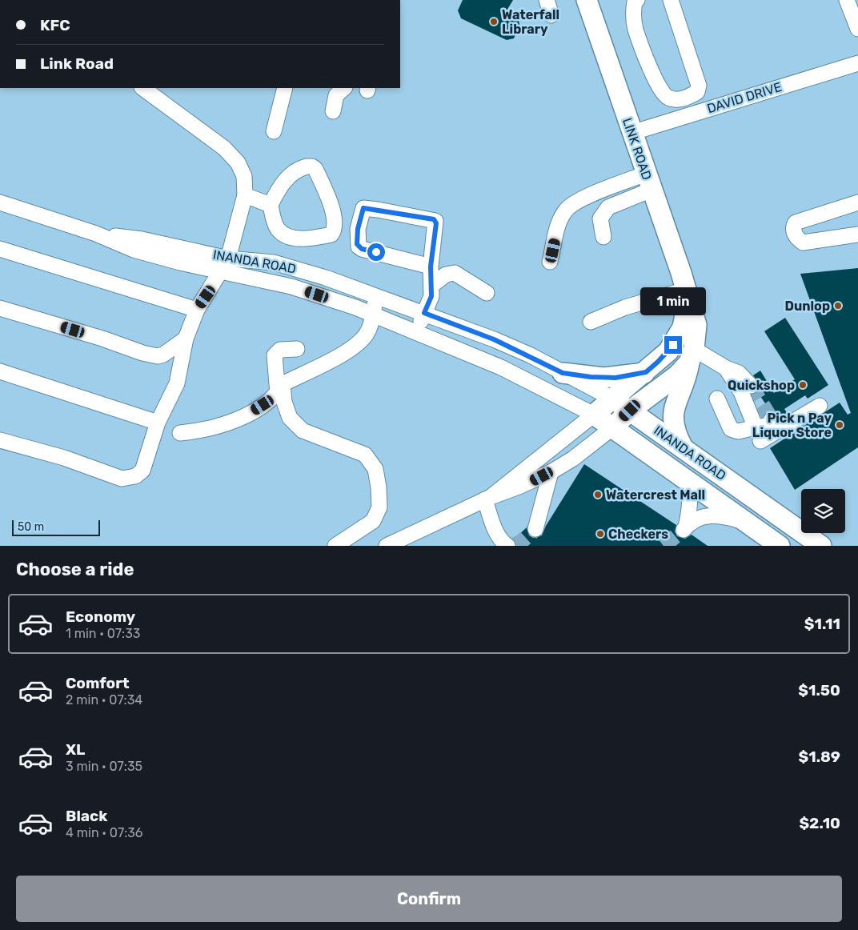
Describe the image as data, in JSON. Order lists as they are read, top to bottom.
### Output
{
  "streets": {
    "main road": ["LINK ROAD", "INANDA ROAD"],
    "street": ["DAVID DRIVE"]
  },
  "crossings": [
    ["DAVID DRIVE", "LINK ROAD"],
    ["LINK ROAD", "INANDA ROAD"]
  ],
  "places": [
    "Waterfall Library",
    "Dunlop",
    "Quickshop",
    "Pick n Pay Liquor Store",
    "Watercrest Mall",
    "Checkers"
  ],
  "scale_bar": "50 m",
  "page": {
    "banner": ["KFC", "Link Road"],
    "bubble": "1 min",
    "scale": "50 m",
    "heading": "Choose a ride",
    "list": [
      {
        "name": "Economy",
        "note": "1 min · 07:33",
        "value": "$1.11"
      },
      {
        "name": "Comfort",
        "note": "2 min · 07:34",
        "value": "$1.50"
      },
      {
        "name": "XL",
        "note": "3 min · 07:35",
        "value": "$1.89"
      },
      {
        "name": "Black",
        "note": "4 min · 07:36",
        "value": "$2.10"
      }
    ],
    "buttons": "Confirm"
  }
}
